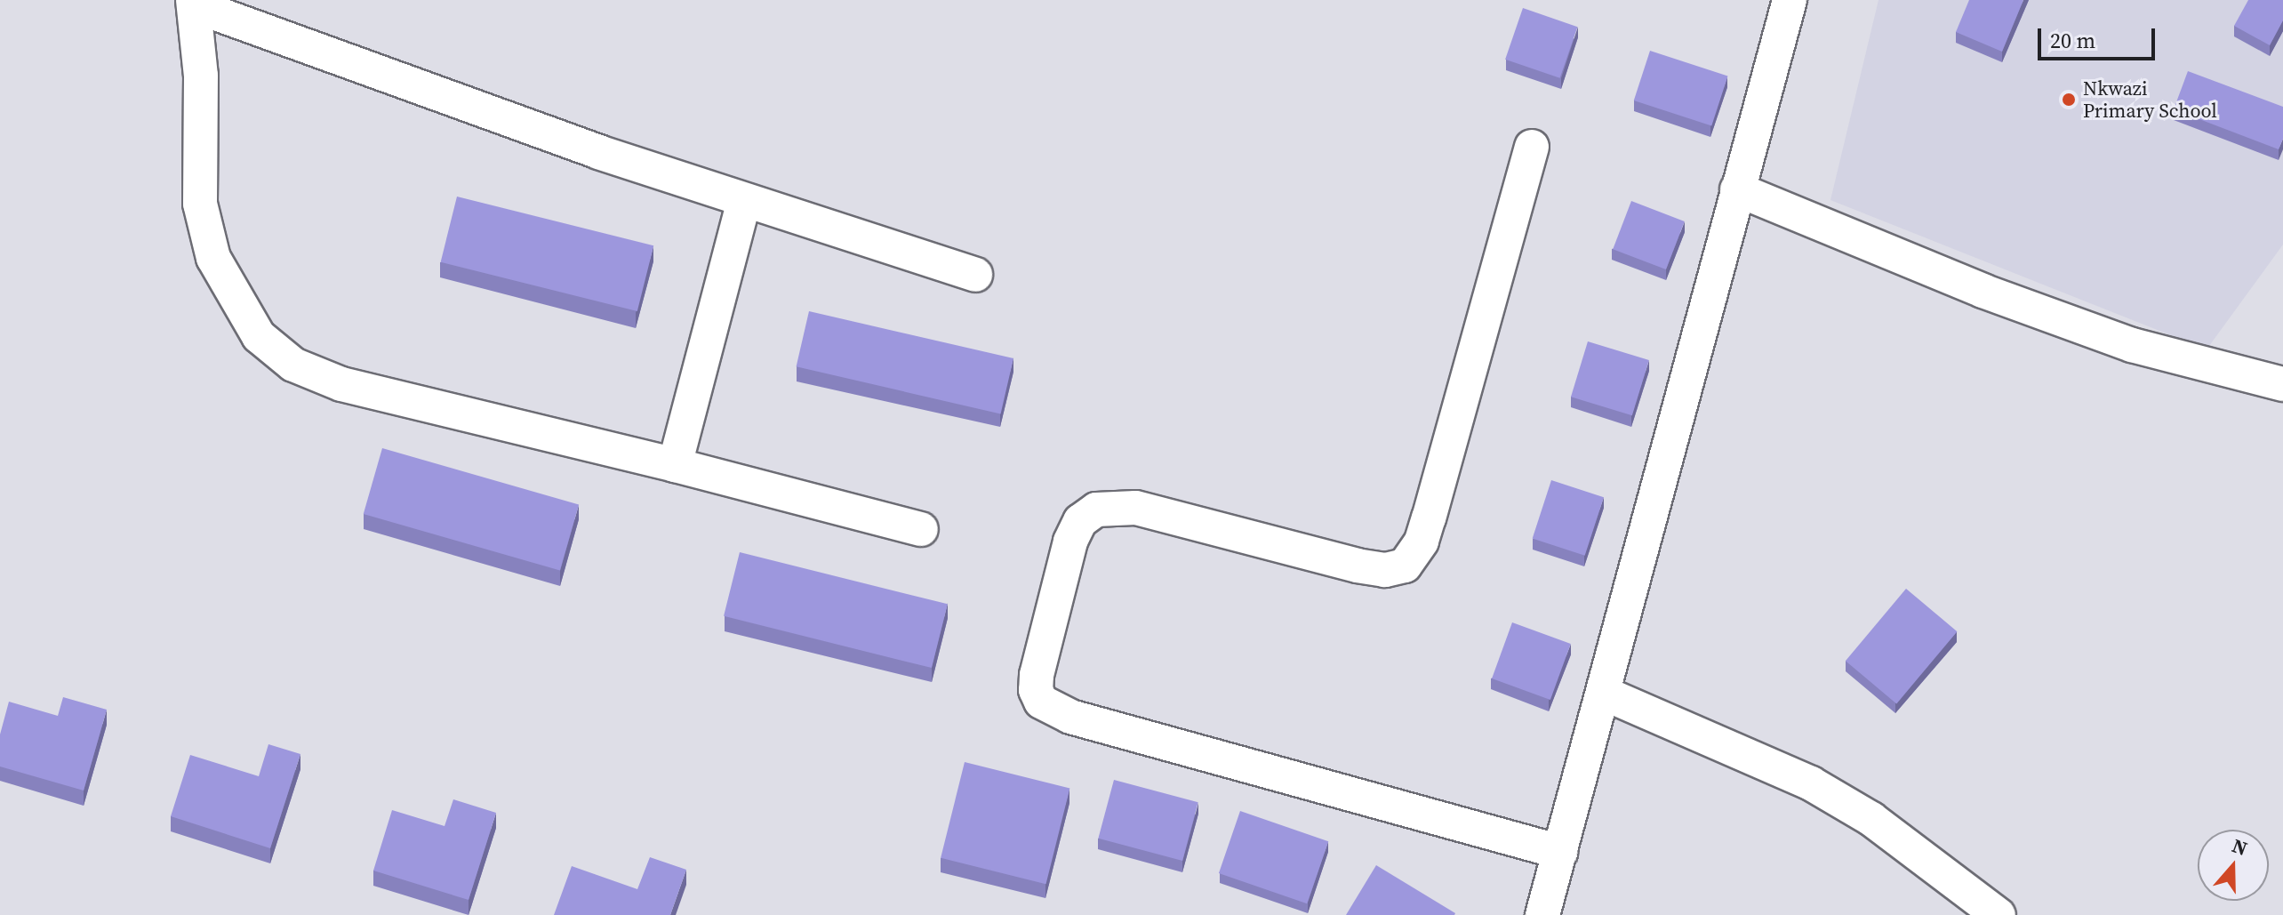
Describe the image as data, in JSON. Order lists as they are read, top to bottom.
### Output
{
  "places": ["Nkwazi Primary School"],
  "scale_bar": "20 m",
  "north": "top"
}
